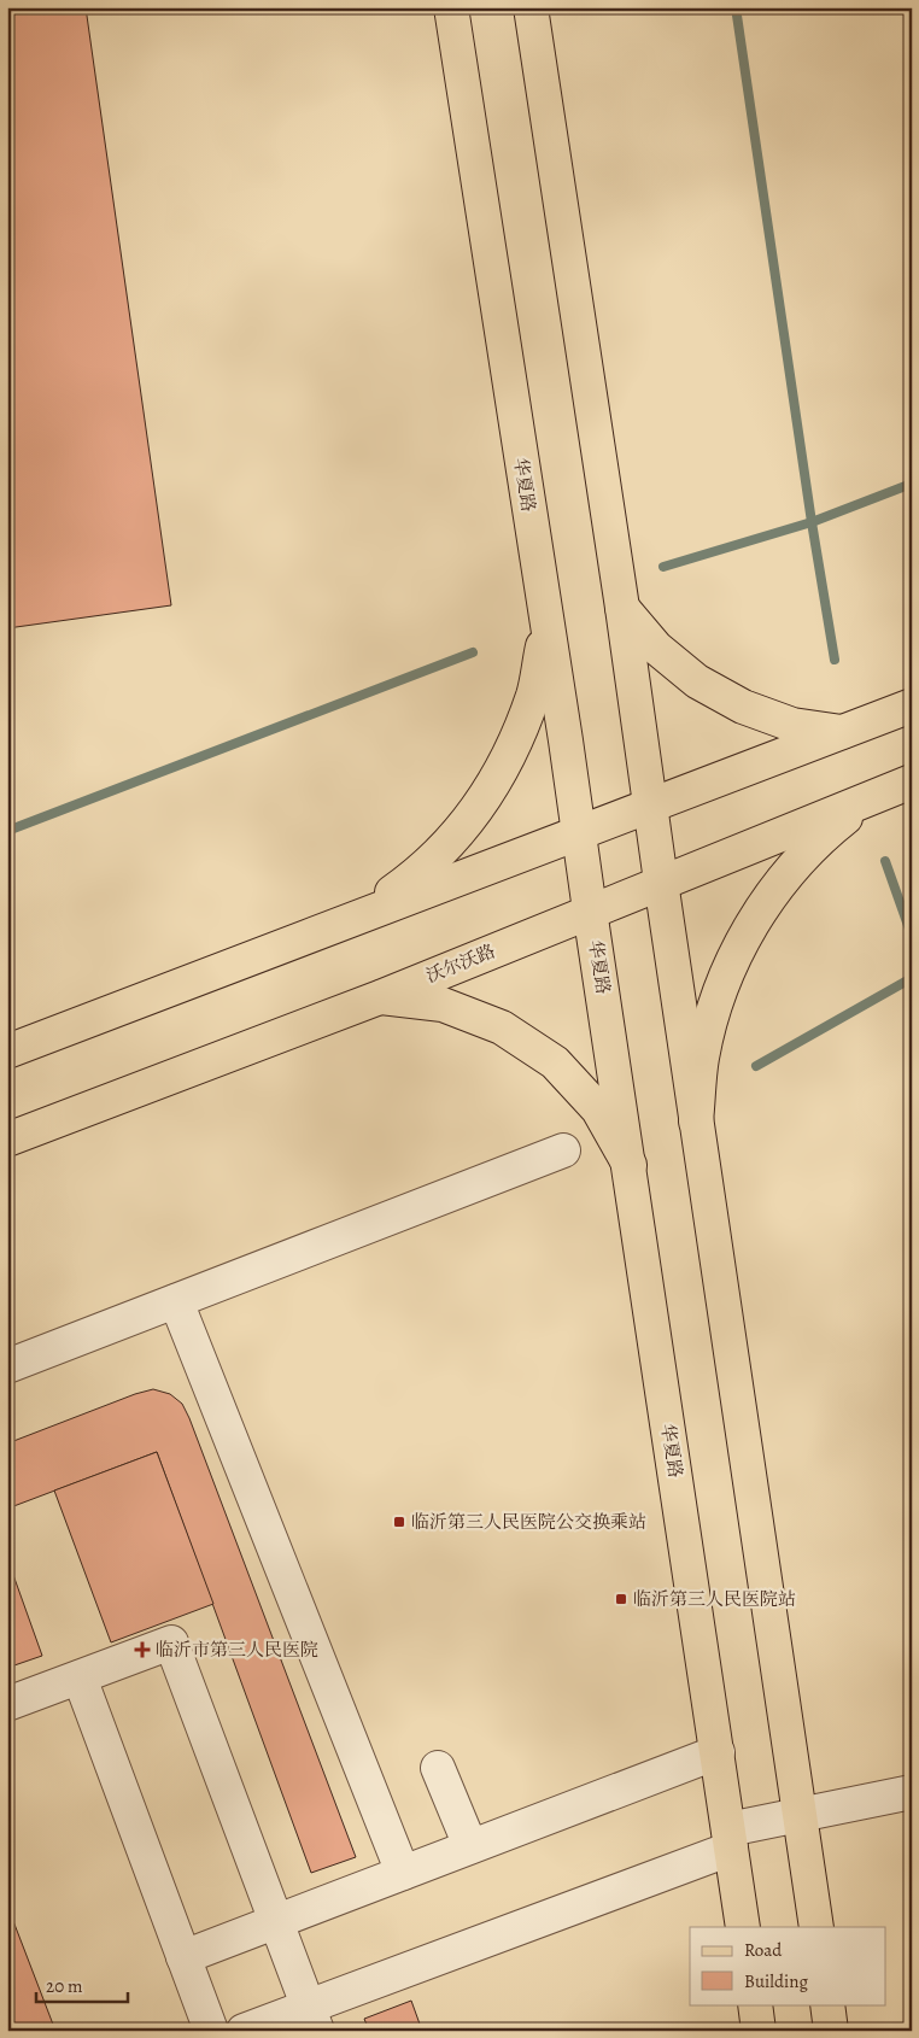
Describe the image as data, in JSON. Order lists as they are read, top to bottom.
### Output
{
  "streets": {
    "main road": ["华夏路", "沃尔沃路"]
  },
  "crossings": [
    ["华夏路", "沃尔沃路"]
  ],
  "places": {
    "transit": ["临沂第三人民医院公交换乘站", "临沂第三人民医院站"],
    "health": ["临沂市第三人民医院"]
  },
  "legend": ["Road", "Building"],
  "scale_bar": "20 m"
}
